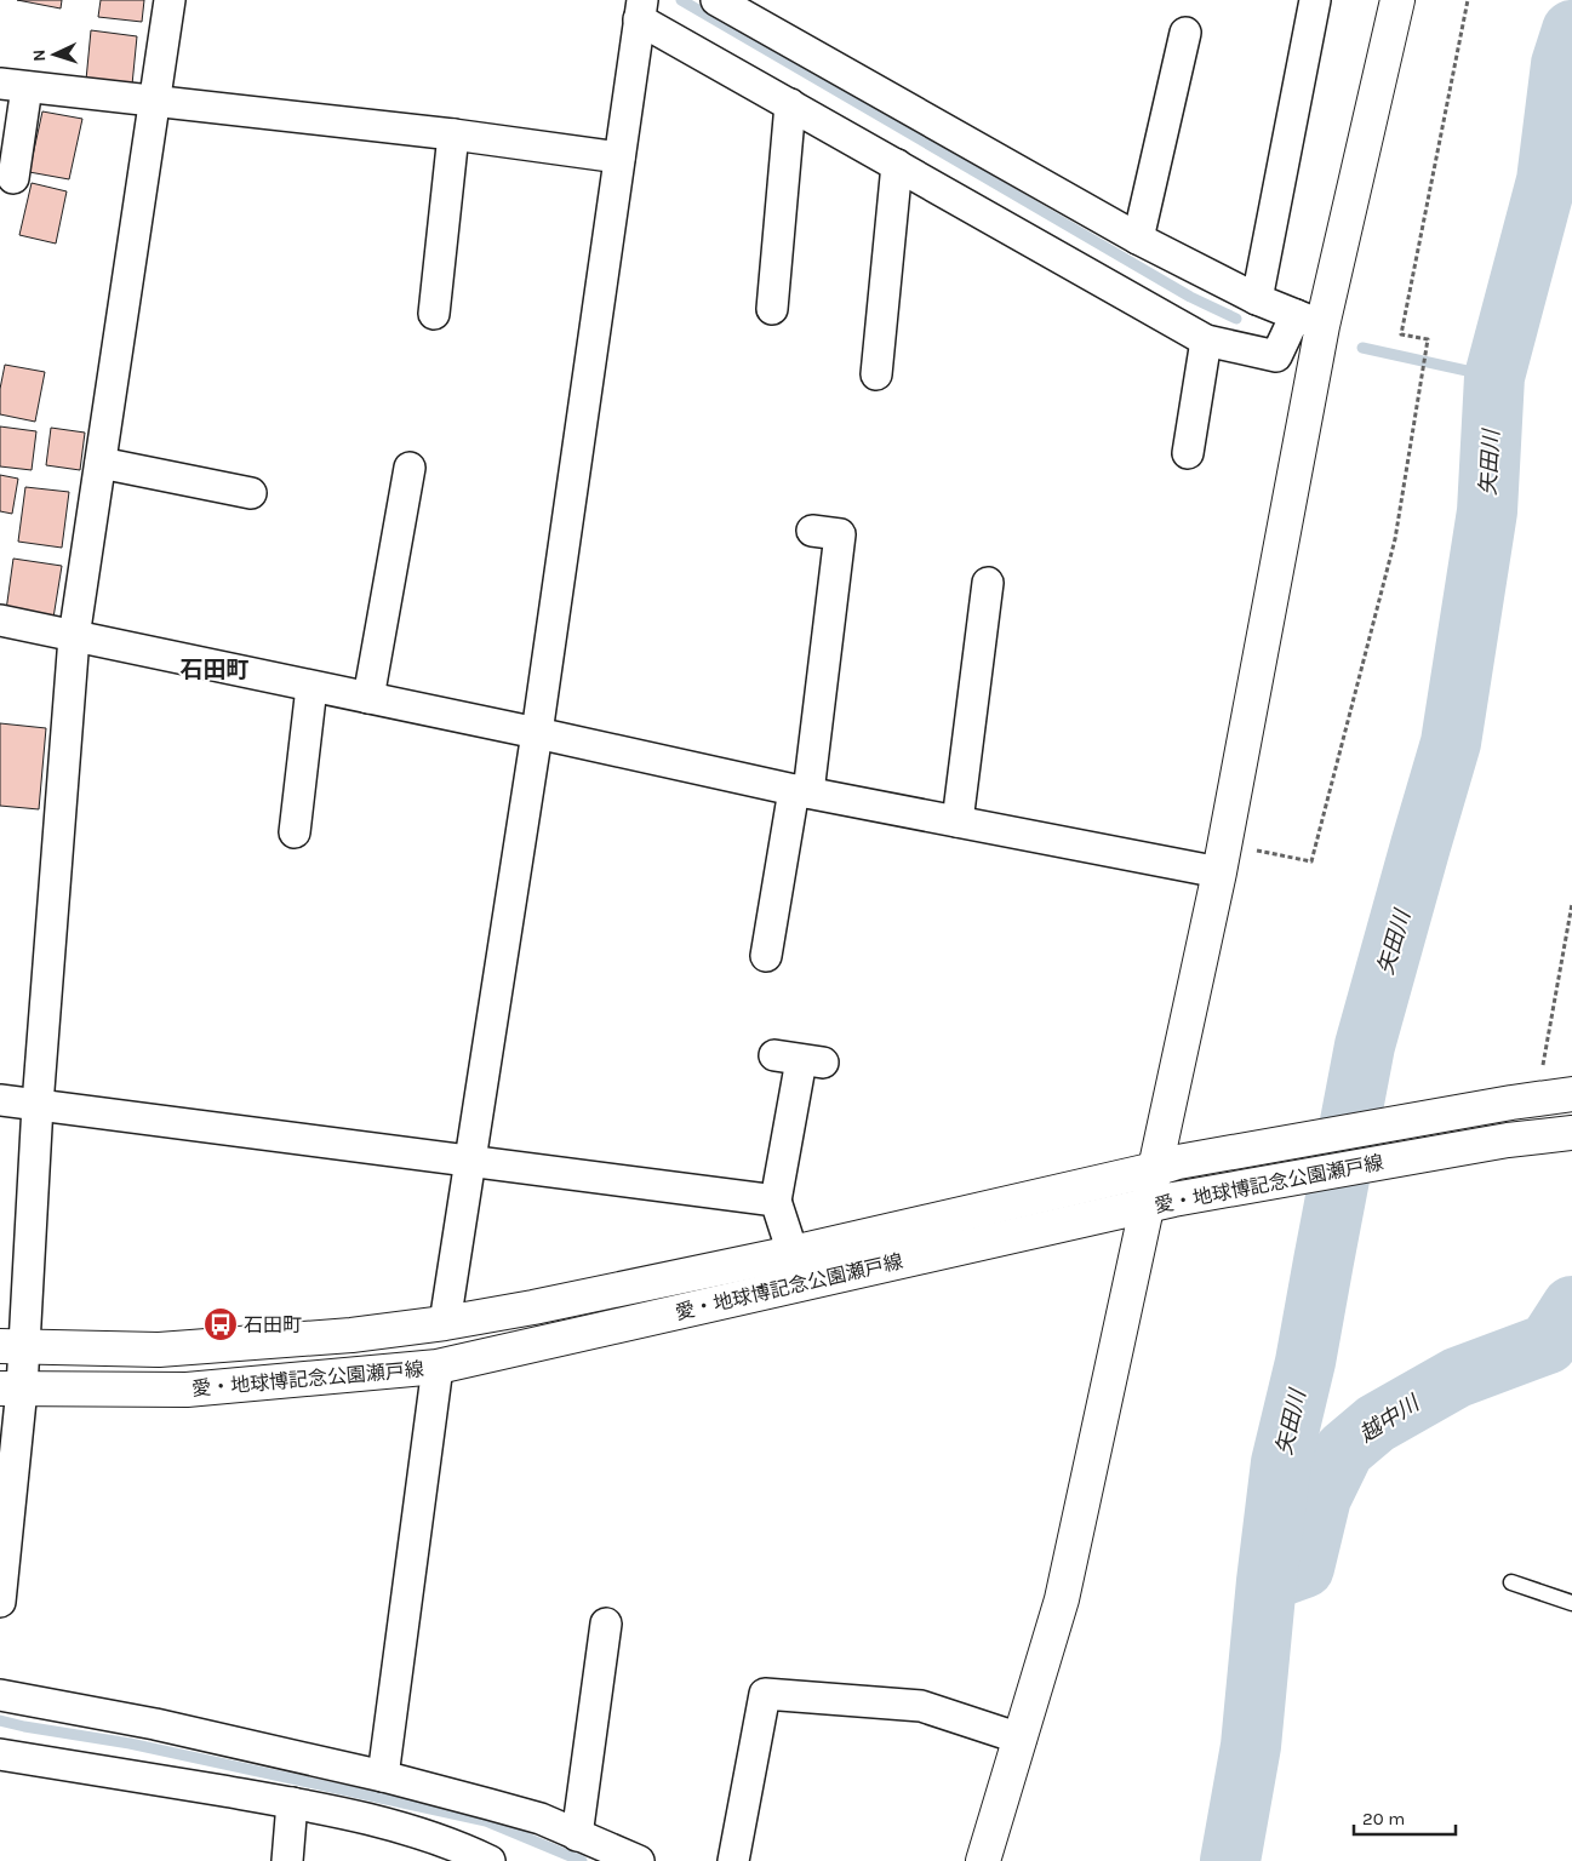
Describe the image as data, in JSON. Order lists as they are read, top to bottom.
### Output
{
  "streets": {
    "main road": ["愛・地球博記念公園瀬戸線"]
  },
  "districts": ["石田町"],
  "water": ["矢田川", "越中川"],
  "places": {
    "bus stop": ["石田町"]
  },
  "scale_bar": "20 m",
  "north": "left"
}
